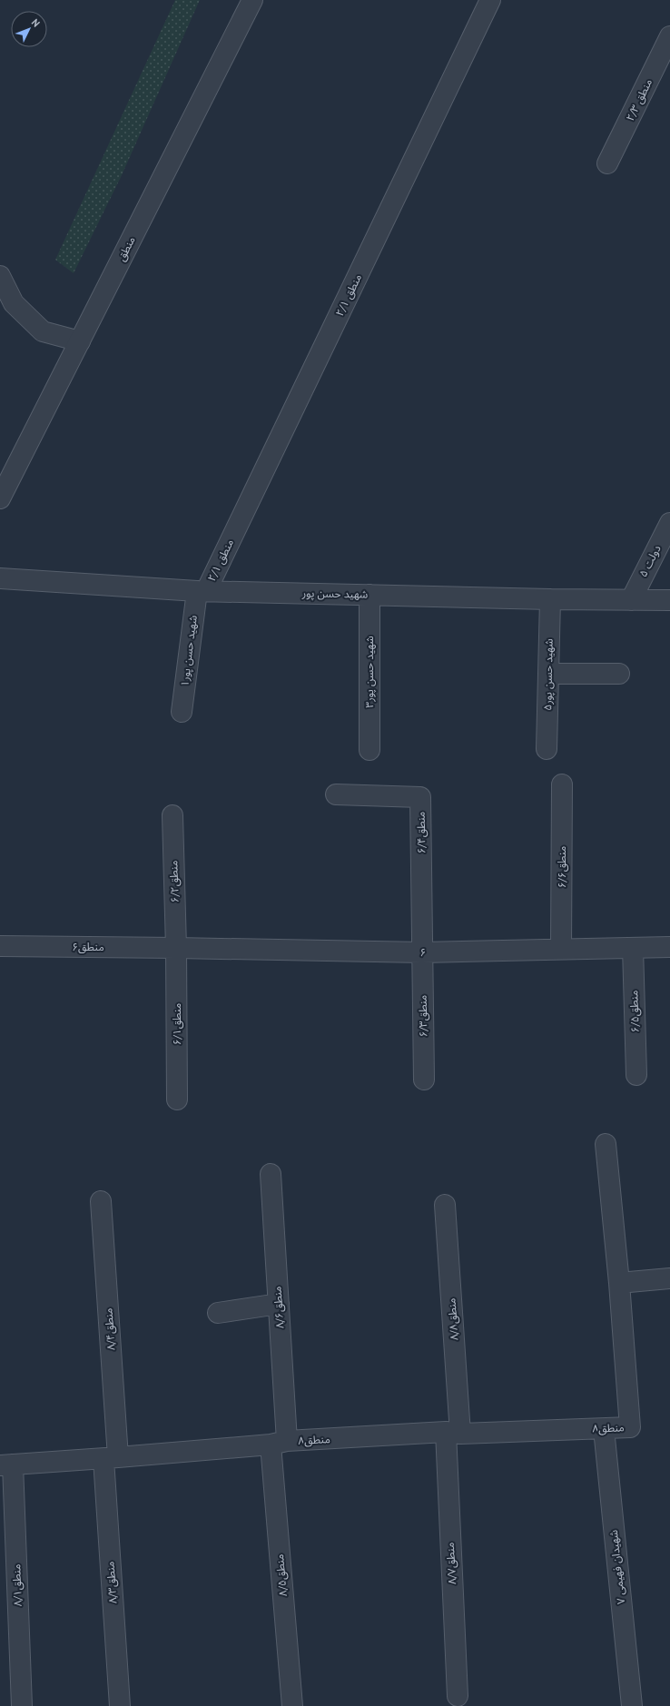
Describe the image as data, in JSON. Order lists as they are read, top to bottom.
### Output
{
  "streets": {
    "street": [
      "منطق ۲/۳",
      "منطق",
      "منطق ۲/۱",
      "۵ دولت",
      "شهید حسن پور",
      "شهید حسن پور۱",
      "شهید حسن پور۳",
      "شهید حسن پور۵",
      "منطق۶/۴",
      "منطق۶/۶",
      "منطق۶/۲",
      "منطق۶",
      "۶",
      "منطق۶/۵",
      "منطق۶/۳",
      "منطق۶/۱",
      "منطق۸/۶",
      "منطق۸/۸",
      "منطق۸/۴",
      "منطق۸",
      "منطق۸/۷",
      "شهیدان فهیمی ۷",
      "منطق۸/۵",
      "منطق۸/۳",
      "منطق۸/۱"
    ]
  },
  "crossings": [
    ["منطق ۲/۱", "شهید حسن پور"],
    ["منطق ۲/۱", "شهید حسن پور۱"],
    ["۵ دولت", "شهید حسن پور"],
    ["شهید حسن پور", "شهید حسن پور۱"],
    ["شهید حسن پور", "شهید حسن پور۳"],
    ["شهید حسن پور", "شهید حسن پور۵"],
    ["منطق۶/۴", "۶"],
    ["منطق۶/۴", "منطق۶/۳"],
    ["منطق۶/۶", "۶"],
    ["منطق۶/۲", "منطق۶"],
    ["منطق۶/۲", "۶"],
    ["منطق۶/۲", "منطق۶/۱"],
    ["منطق۶", "۶"],
    ["منطق۶", "منطق۶/۱"],
    ["۶", "منطق۶/۵"],
    ["۶", "منطق۶/۳"],
    ["۶", "منطق۶/۱"],
    ["منطق۸/۶", "منطق۸"],
    ["منطق۸/۶", "منطق۸/۵"],
    ["منطق۸/۸", "منطق۸"],
    ["منطق۸/۸", "منطق۸/۷"],
    ["منطق۸/۴", "منطق۸"],
    ["منطق۸/۴", "منطق۸/۳"],
    ["منطق۸", "منطق۸/۷"],
    ["منطق۸", "شهیدان فهیمی ۷"],
    ["منطق۸", "منطق۸/۵"],
    ["منطق۸", "منطق۸/۳"],
    ["منطق۸", "منطق۸/۱"]
  ],
  "north": "top right"
}
